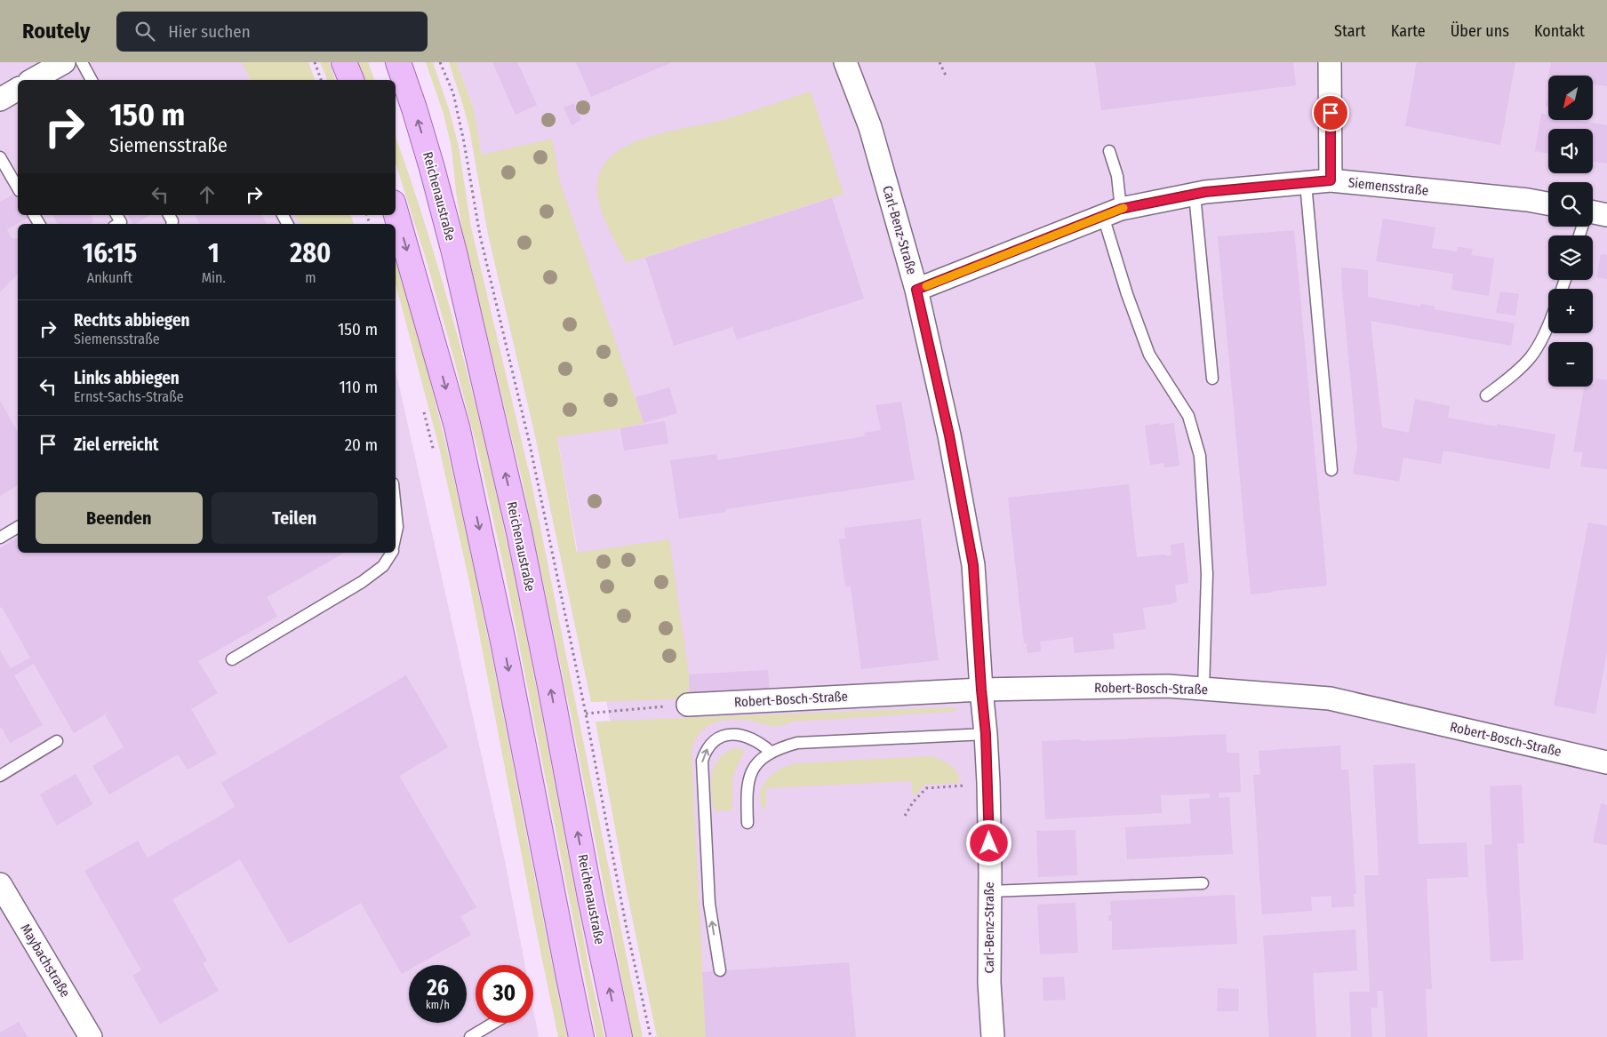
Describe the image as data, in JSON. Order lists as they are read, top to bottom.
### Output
{
  "streets": {
    "main road": ["Reichenaustraße"],
    "street": [
      "Siemensstraße",
      "Carl-Benz-Straße",
      "Robert-Bosch-Straße",
      "Maybachstraße"
    ]
  },
  "crossings": [
    ["Siemensstraße", "Carl-Benz-Straße"],
    ["Carl-Benz-Straße", "Robert-Bosch-Straße"]
  ],
  "north": "bottom left",
  "page": {
    "header": "Routely",
    "search": "Hier suchen",
    "nav": [
      "Start",
      "Karte",
      "Über uns",
      "Kontakt"
    ],
    "map_buttons": ["+", "−"],
    "turn": ["150 m", "Siemensstraße"],
    "eta": [
      "16:15",
      "Ankunft",
      "1",
      "Min.",
      "280",
      "m"
    ],
    "list": [
      {
        "name": "Rechts abbiegen",
        "note": "Siemensstraße",
        "value": "150 m"
      },
      {
        "name": "Links abbiegen",
        "note": "Ernst-Sachs-Straße",
        "value": "110 m"
      },
      {
        "name": "Ziel erreicht",
        "value": "20 m"
      }
    ],
    "buttons": ["Beenden", "Teilen"],
    "speed": "26 km/h",
    "limit": "30"
  }
}
